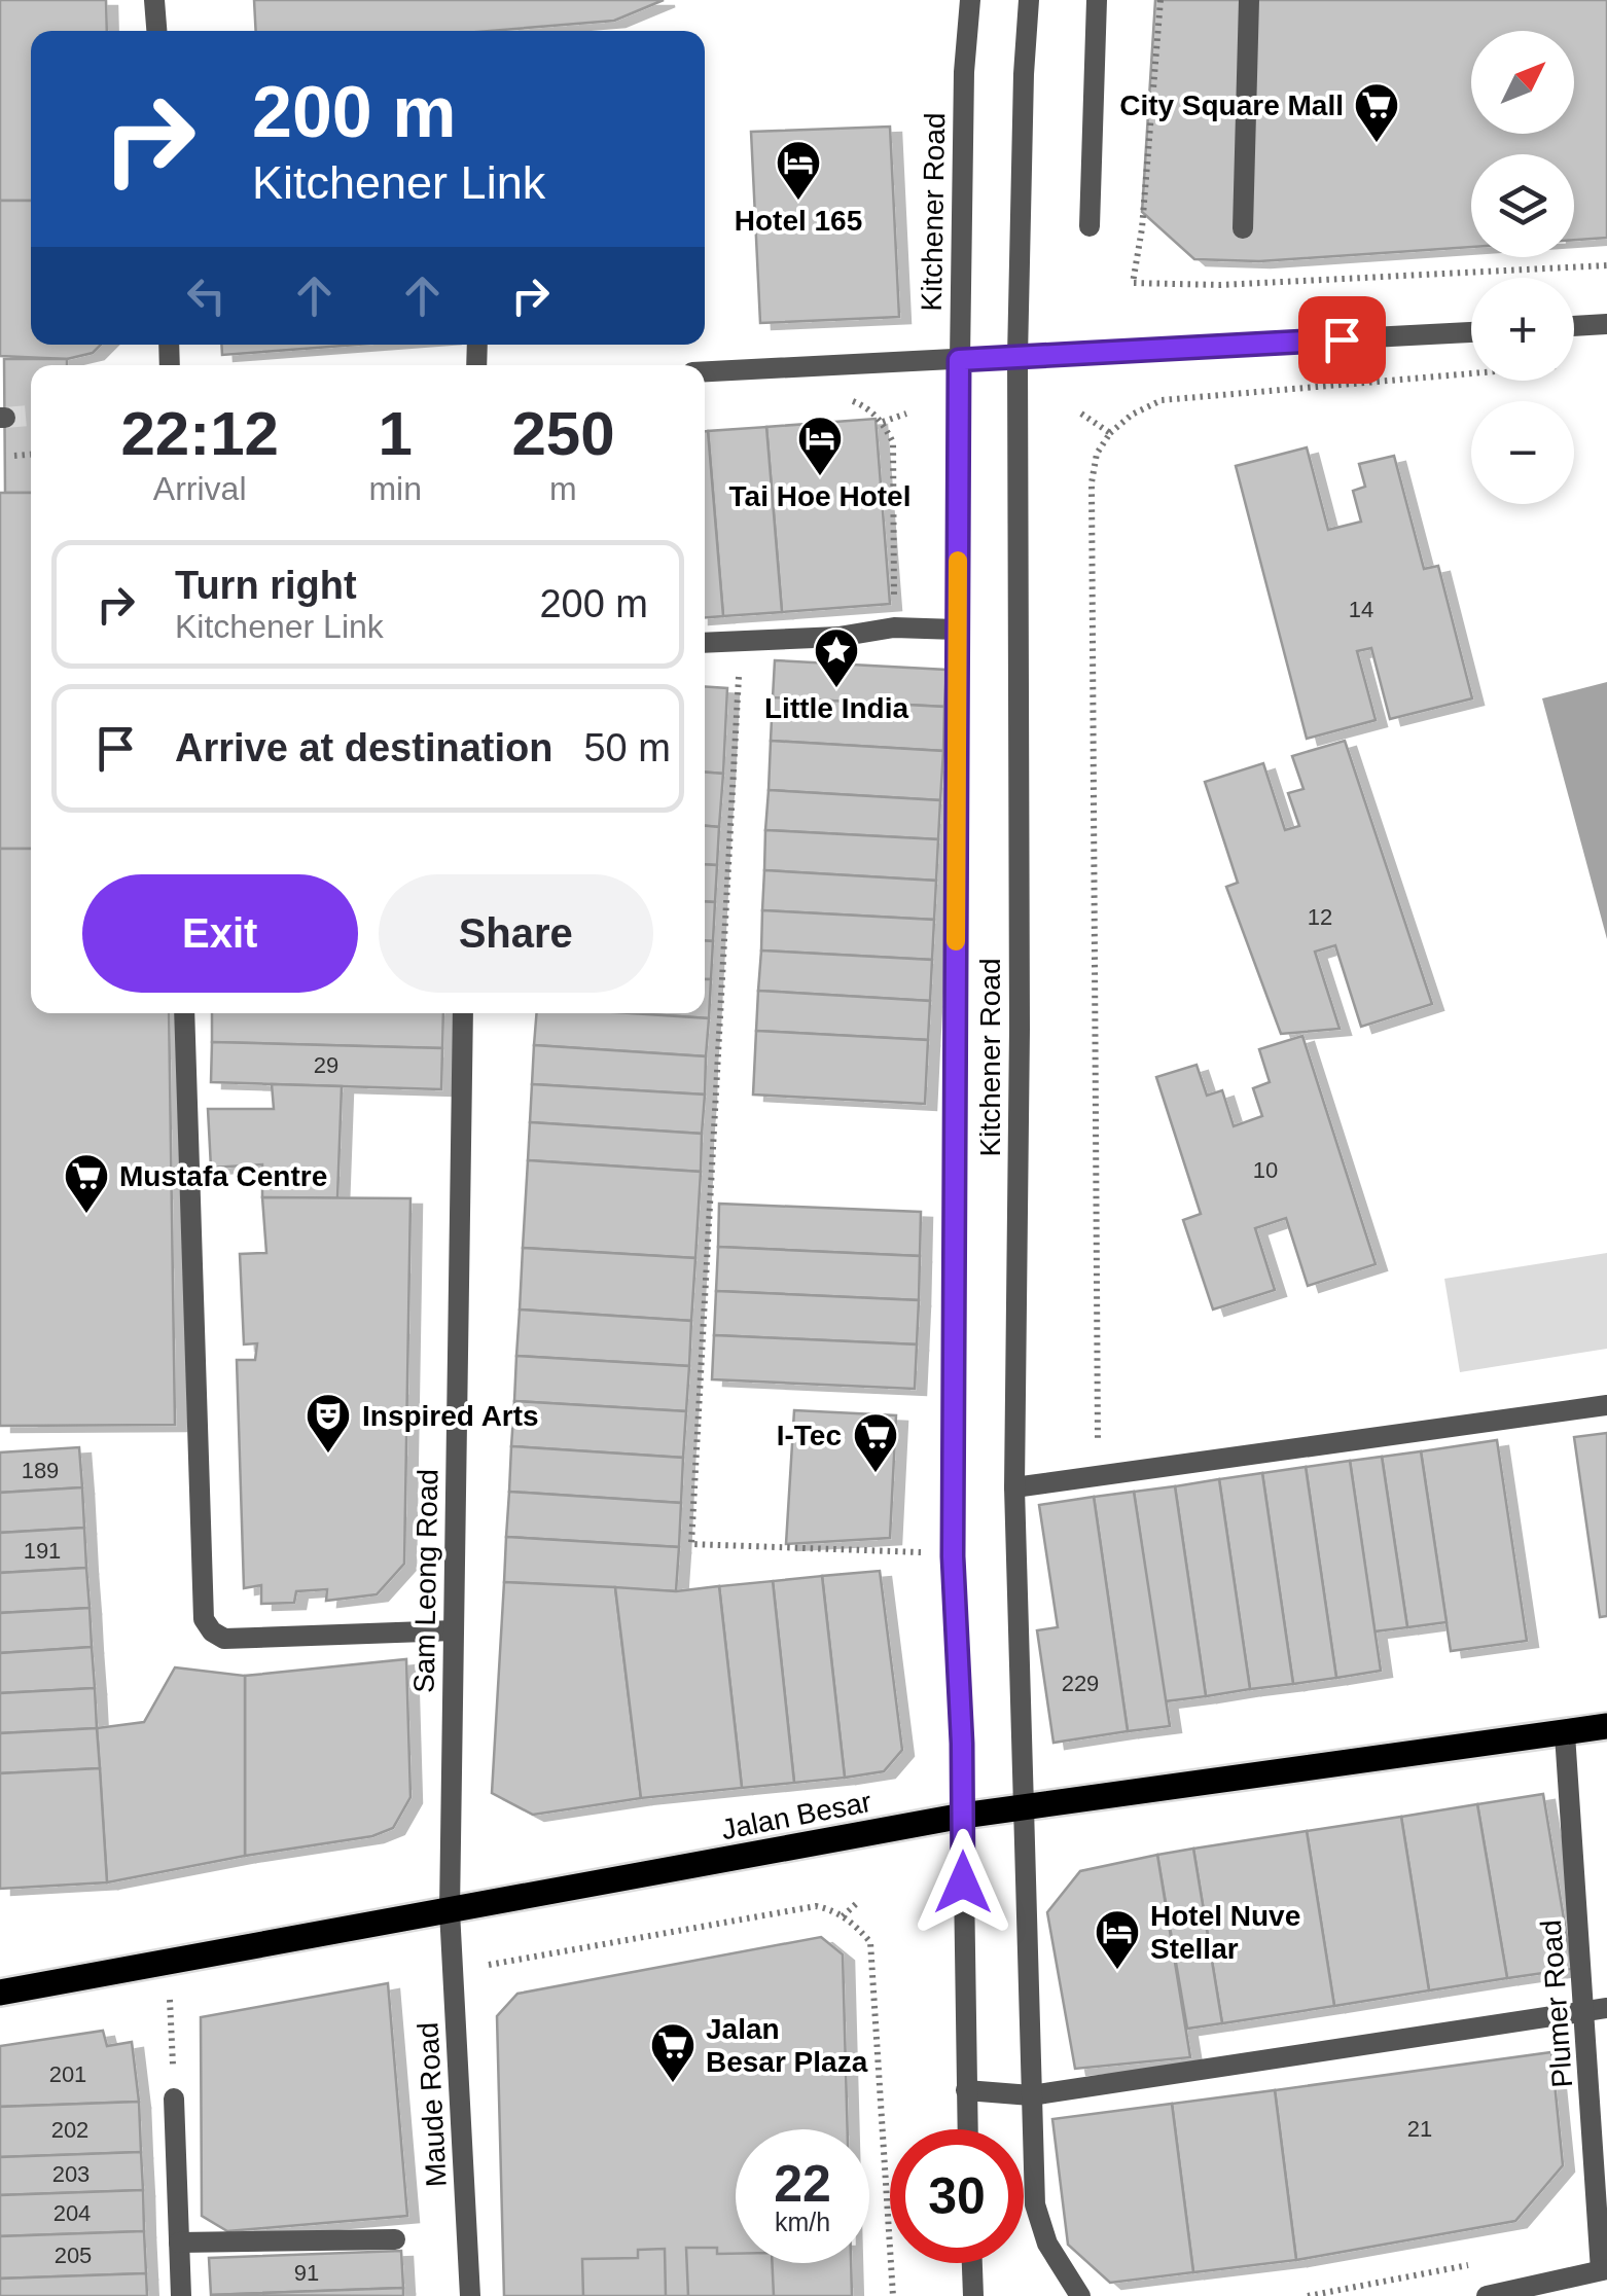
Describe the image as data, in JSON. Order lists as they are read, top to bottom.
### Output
{
  "streets": {
    "main road": ["Jalan Besar"],
    "street": [
      "Kitchener Road",
      "Sam Leong Road",
      "Plumer Road",
      "Maude Road"
    ]
  },
  "crossings": [
    ["Kitchener Road", "Jalan Besar"],
    ["Sam Leong Road", "Jalan Besar"],
    ["Sam Leong Road", "Maude Road"],
    ["Jalan Besar", "Plumer Road"],
    ["Jalan Besar", "Maude Road"]
  ],
  "places": {
    "supermarket": [
      "City Square Mall",
      "Mustafa Centre",
      "I-Tec",
      "Jalan Besar Plaza"
    ],
    "hotel": ["Hotel 165", "Tai Hoe Hotel", "Hotel Nuve Stellar"],
    "place": ["Little India"],
    "theatre": ["Inspired Arts"]
  },
  "house_numbers": [
    "14",
    "12",
    "29",
    "10",
    "189",
    "191",
    "229",
    "201",
    "21",
    "202",
    "203",
    "204",
    "205",
    "91"
  ],
  "north": "top right",
  "page": {
    "map_buttons": ["+", "−"],
    "turn": ["200 m", "Kitchener Link"],
    "eta": [
      "22:12",
      "Arrival",
      "1",
      "min",
      "250",
      "m"
    ],
    "list": [
      {
        "name": "Turn right",
        "note": "Kitchener Link",
        "value": "200 m"
      },
      {
        "name": "Arrive at destination",
        "value": "50 m"
      }
    ],
    "buttons": ["Exit", "Share"],
    "speed": "22 km/h",
    "limit": "30"
  }
}
